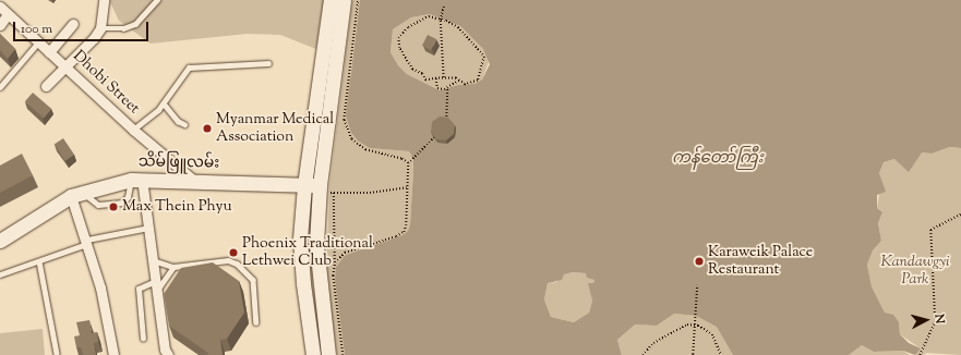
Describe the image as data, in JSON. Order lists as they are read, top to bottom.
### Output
{
  "streets": {
    "main road": ["သိမ်ဖြူလမ်း"],
    "street": ["Dhobi Street"]
  },
  "crossings": [
    ["Dhobi Street", "သိမ်ဖြူလမ်း"]
  ],
  "water": ["ကန်တော်ကြီး"],
  "parks": ["Kandawgyi Park"],
  "places": [
    "Myanmar Medical Association",
    "Max Thein Phyu",
    "Phoenix Traditional Lethwei Club",
    "Karaweik Palace Restaurant"
  ],
  "scale_bar": "100 m",
  "north": "right"
}
